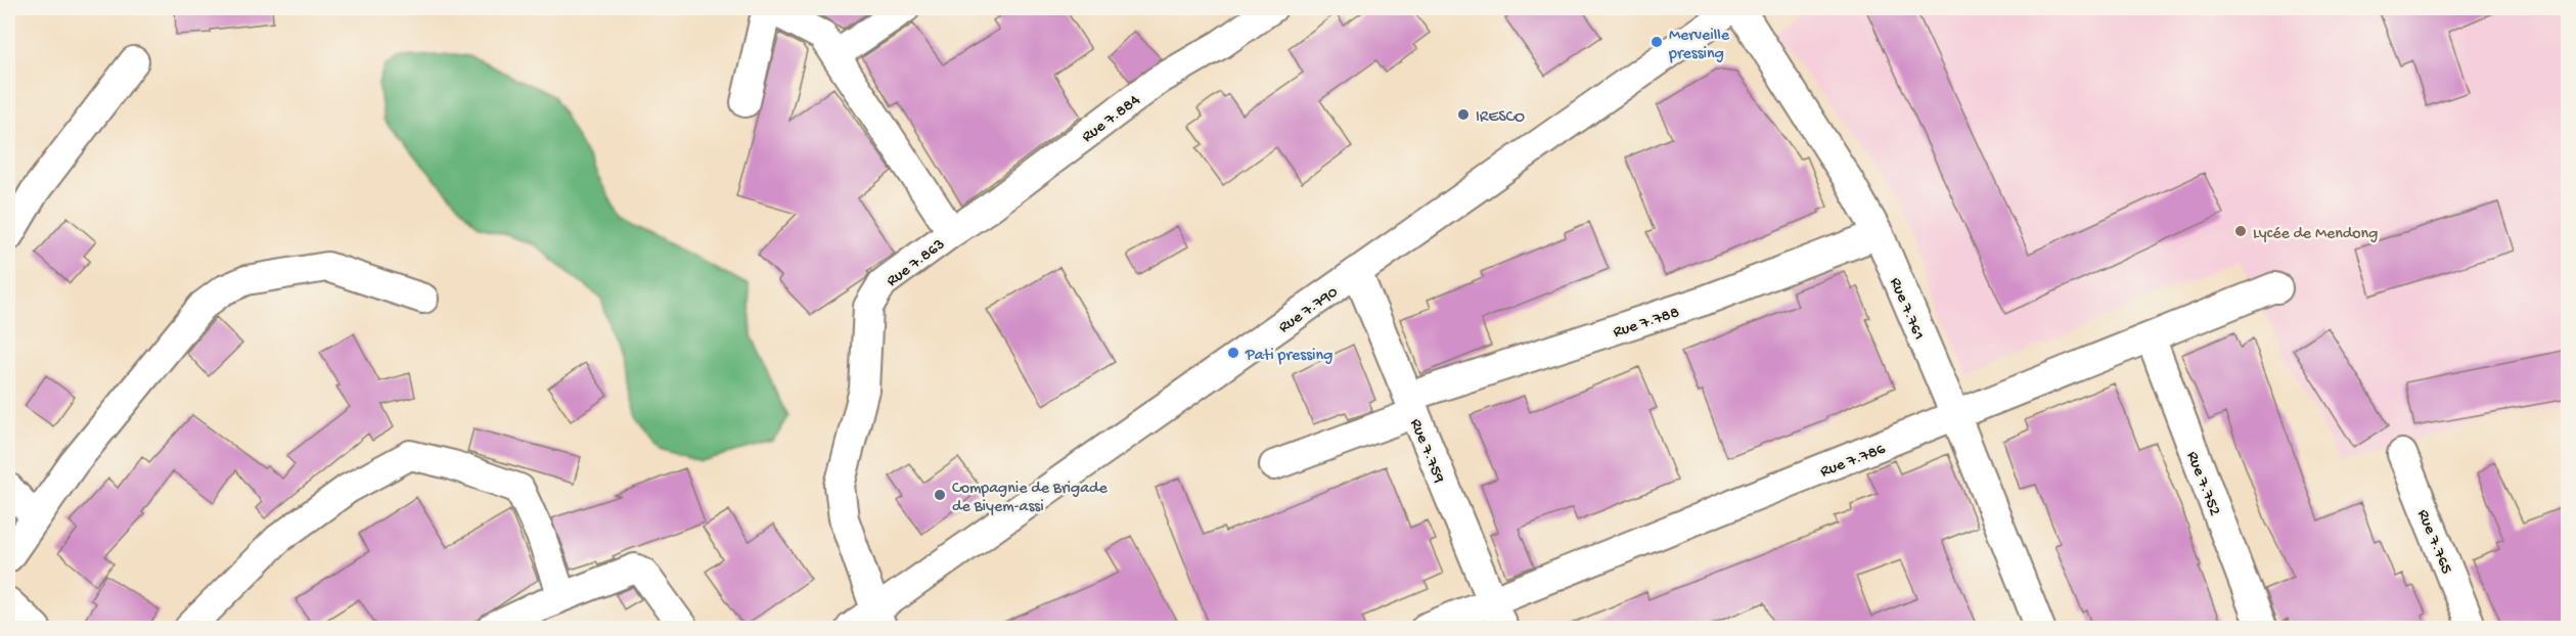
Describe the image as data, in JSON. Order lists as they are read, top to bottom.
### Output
{
  "streets": {
    "street": [
      "Rue 7.884",
      "Rue 7.863",
      "Rue 7.790",
      "Rue 7.761",
      "Rue 7.788",
      "Rue 7.759",
      "Rue 7.786",
      "Rue 7.752",
      "Rue 7.765"
    ]
  },
  "crossings": [
    ["Rue 7.884", "Rue 7.863"],
    ["Rue 7.863", "Rue 7.790"],
    ["Rue 7.790", "Rue 7.759"],
    ["Rue 7.761", "Rue 7.788"],
    ["Rue 7.761", "Rue 7.786"],
    ["Rue 7.788", "Rue 7.759"],
    ["Rue 7.759", "Rue 7.786"],
    ["Rue 7.786", "Rue 7.752"]
  ],
  "places": [
    "Merveille pressing",
    "IRESCO",
    "Lycée de Mendong",
    "Pati pressing",
    "Compagnie de Brigade de Biyem-assi"
  ]
}
